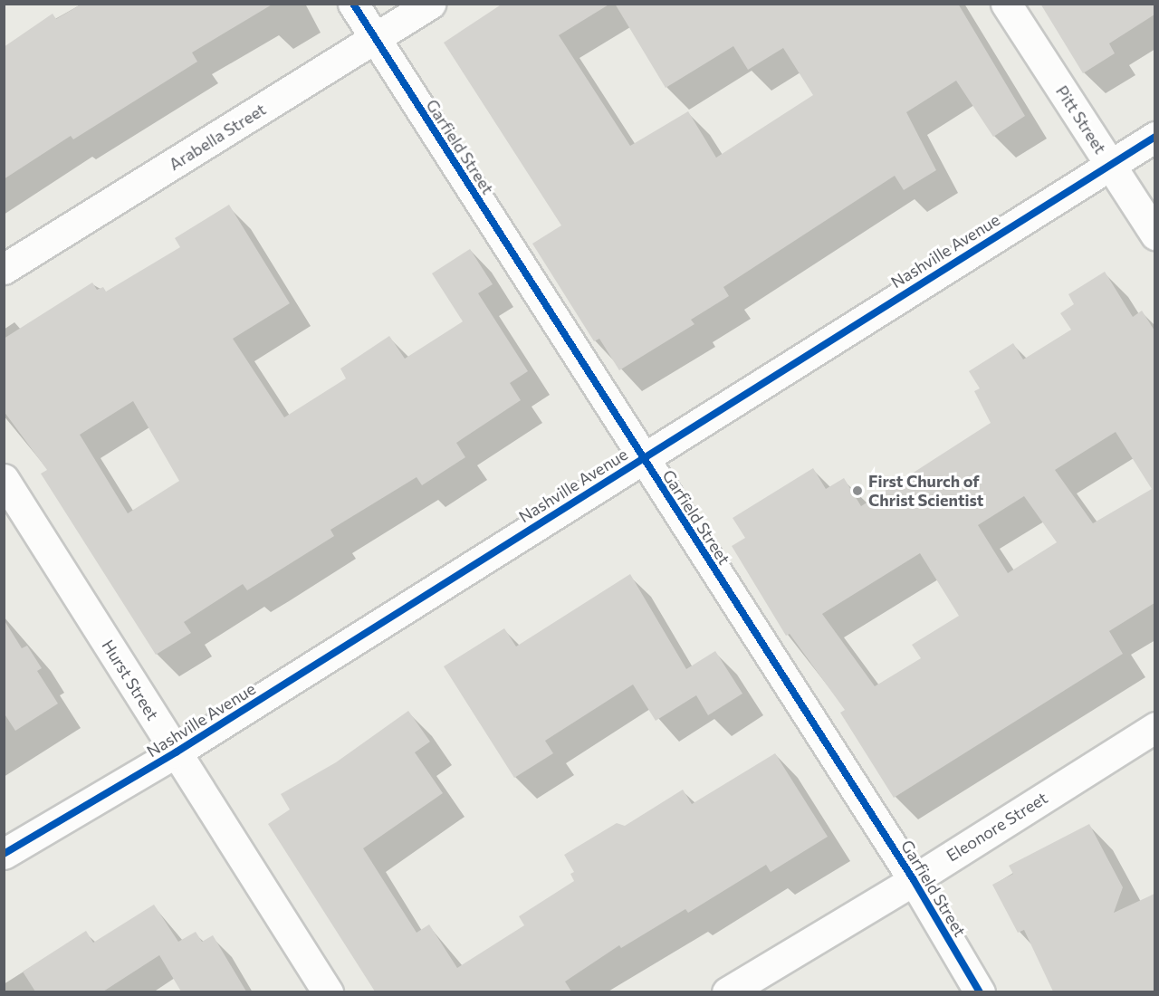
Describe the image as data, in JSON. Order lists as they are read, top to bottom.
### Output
{
  "streets": {
    "street": [
      "Pitt Street",
      "Arabella Street",
      "Garfield Street",
      "Nashville Avenue",
      "Hurst Street",
      "Eleonore Street"
    ]
  },
  "crossings": [
    ["Pitt Street", "Nashville Avenue"],
    ["Arabella Street", "Garfield Street"],
    ["Garfield Street", "Nashville Avenue"],
    ["Garfield Street", "Eleonore Street"],
    ["Nashville Avenue", "Hurst Street"]
  ],
  "places": ["First Church of Christ Scientist"]
}
